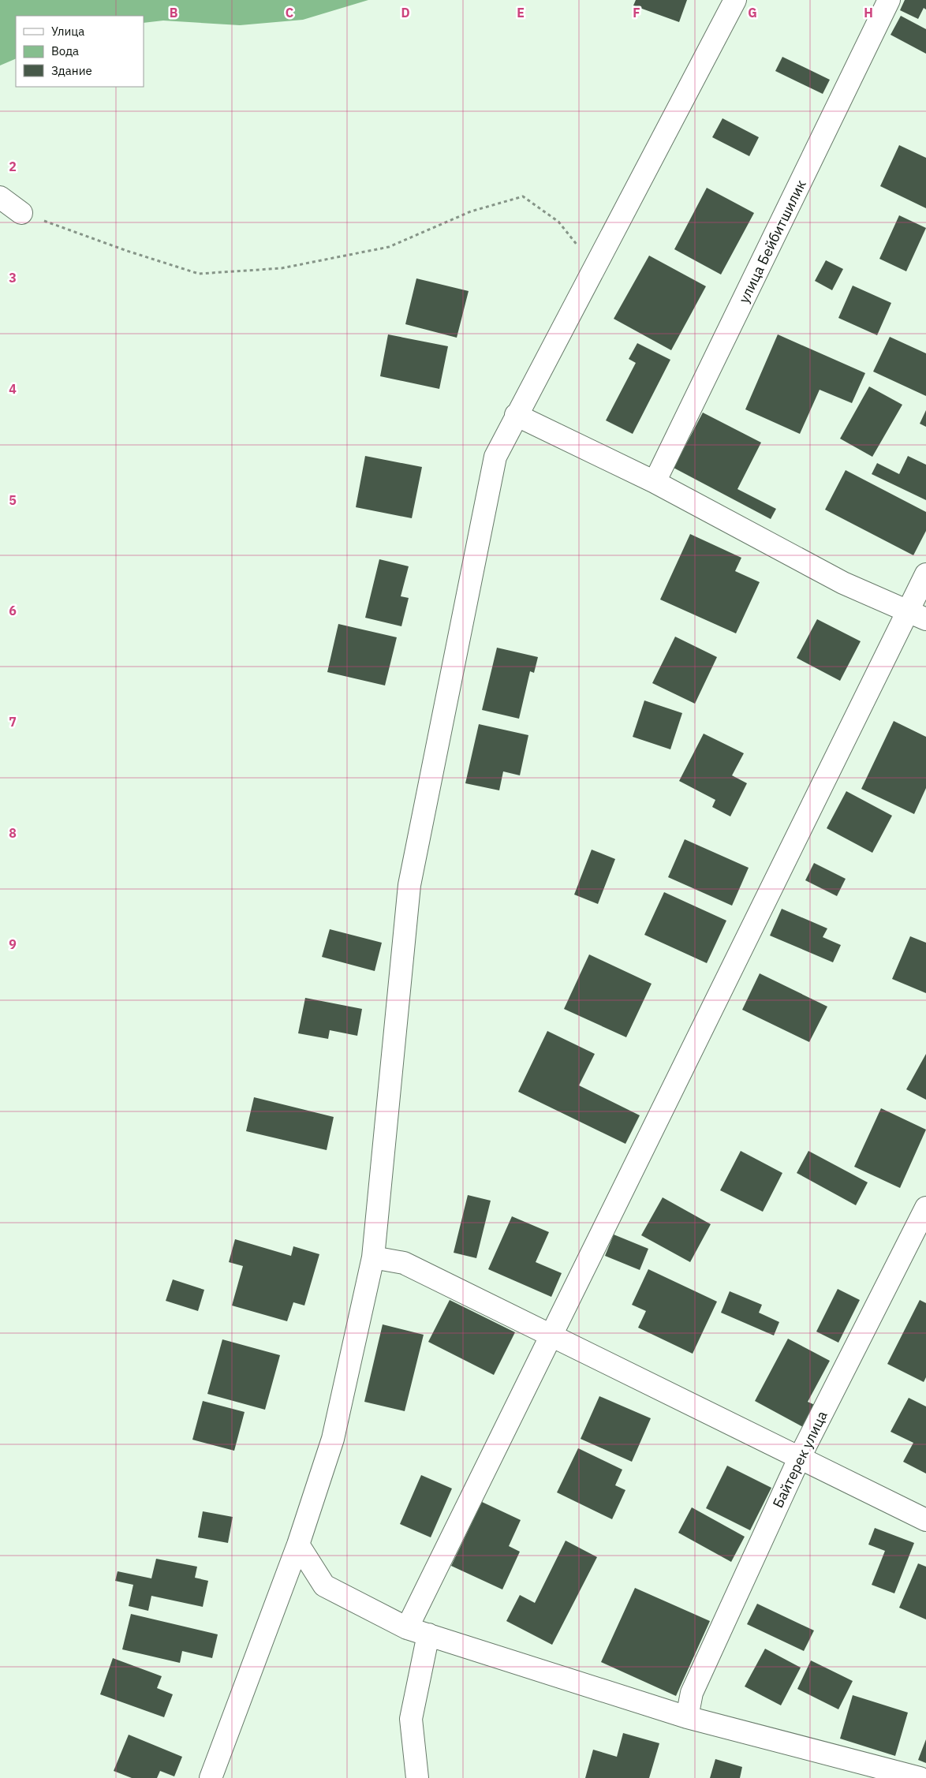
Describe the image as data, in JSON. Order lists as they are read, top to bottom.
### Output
{
  "streets": {
    "street": ["улица Бейбитшилик", "Байтерек улица"]
  },
  "legend": ["Улица", "Вода", "Здание"],
  "grid": {
    "columns": [
      "B",
      "C",
      "D",
      "E",
      "F",
      "G",
      "H"
    ],
    "rows": [
      "2",
      "3",
      "4",
      "5",
      "6",
      "7",
      "8",
      "9"
    ]
  }
}
